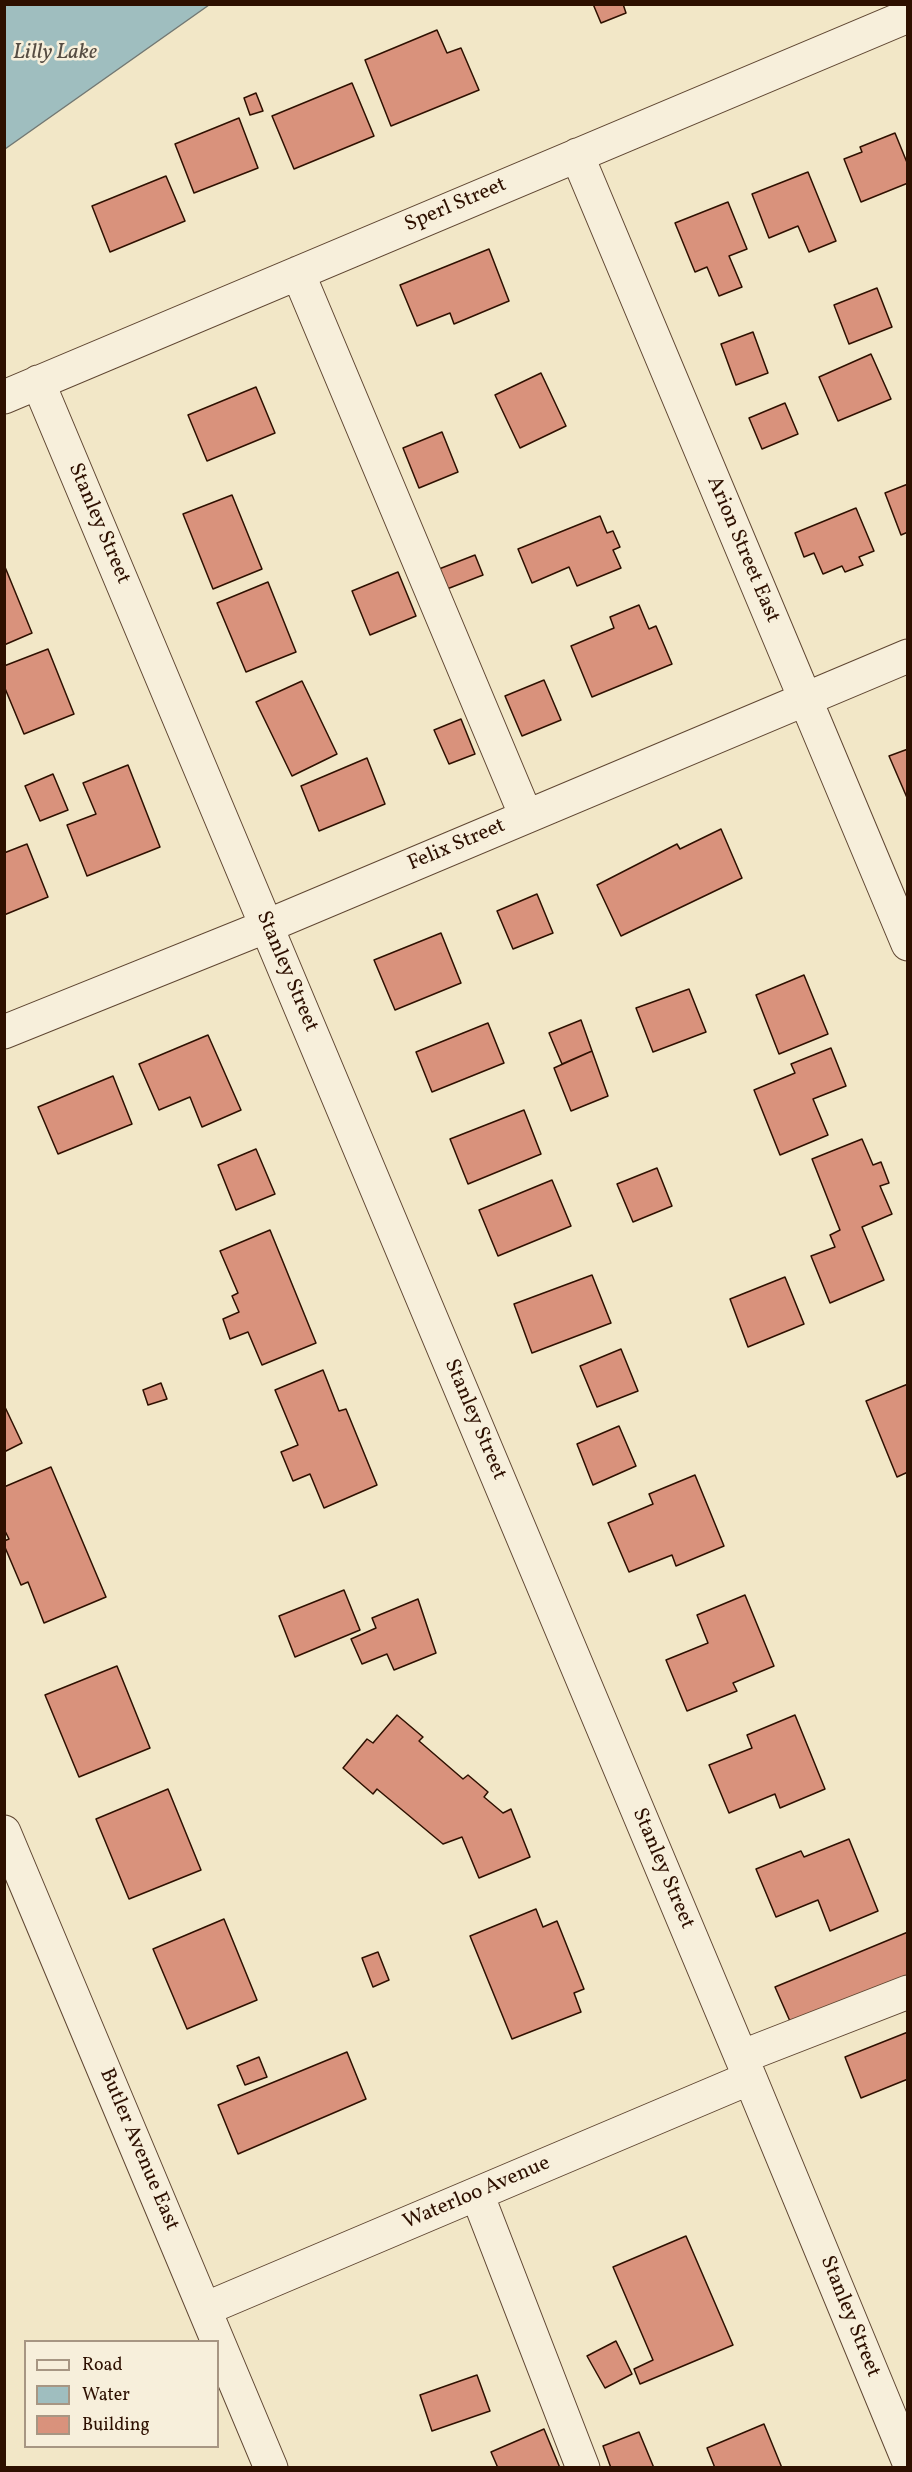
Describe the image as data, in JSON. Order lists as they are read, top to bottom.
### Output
{
  "streets": {
    "street": [
      "Sperl Street",
      "Stanley Street",
      "Arion Street East",
      "Felix Street",
      "Butler Avenue East",
      "Waterloo Avenue"
    ]
  },
  "crossings": [
    ["Sperl Street", "Stanley Street"],
    ["Sperl Street", "Arion Street East"],
    ["Stanley Street", "Felix Street"],
    ["Stanley Street", "Waterloo Avenue"],
    ["Arion Street East", "Felix Street"],
    ["Butler Avenue East", "Waterloo Avenue"]
  ],
  "water": ["Lilly Lake"],
  "legend": ["Road", "Water", "Building"]
}
